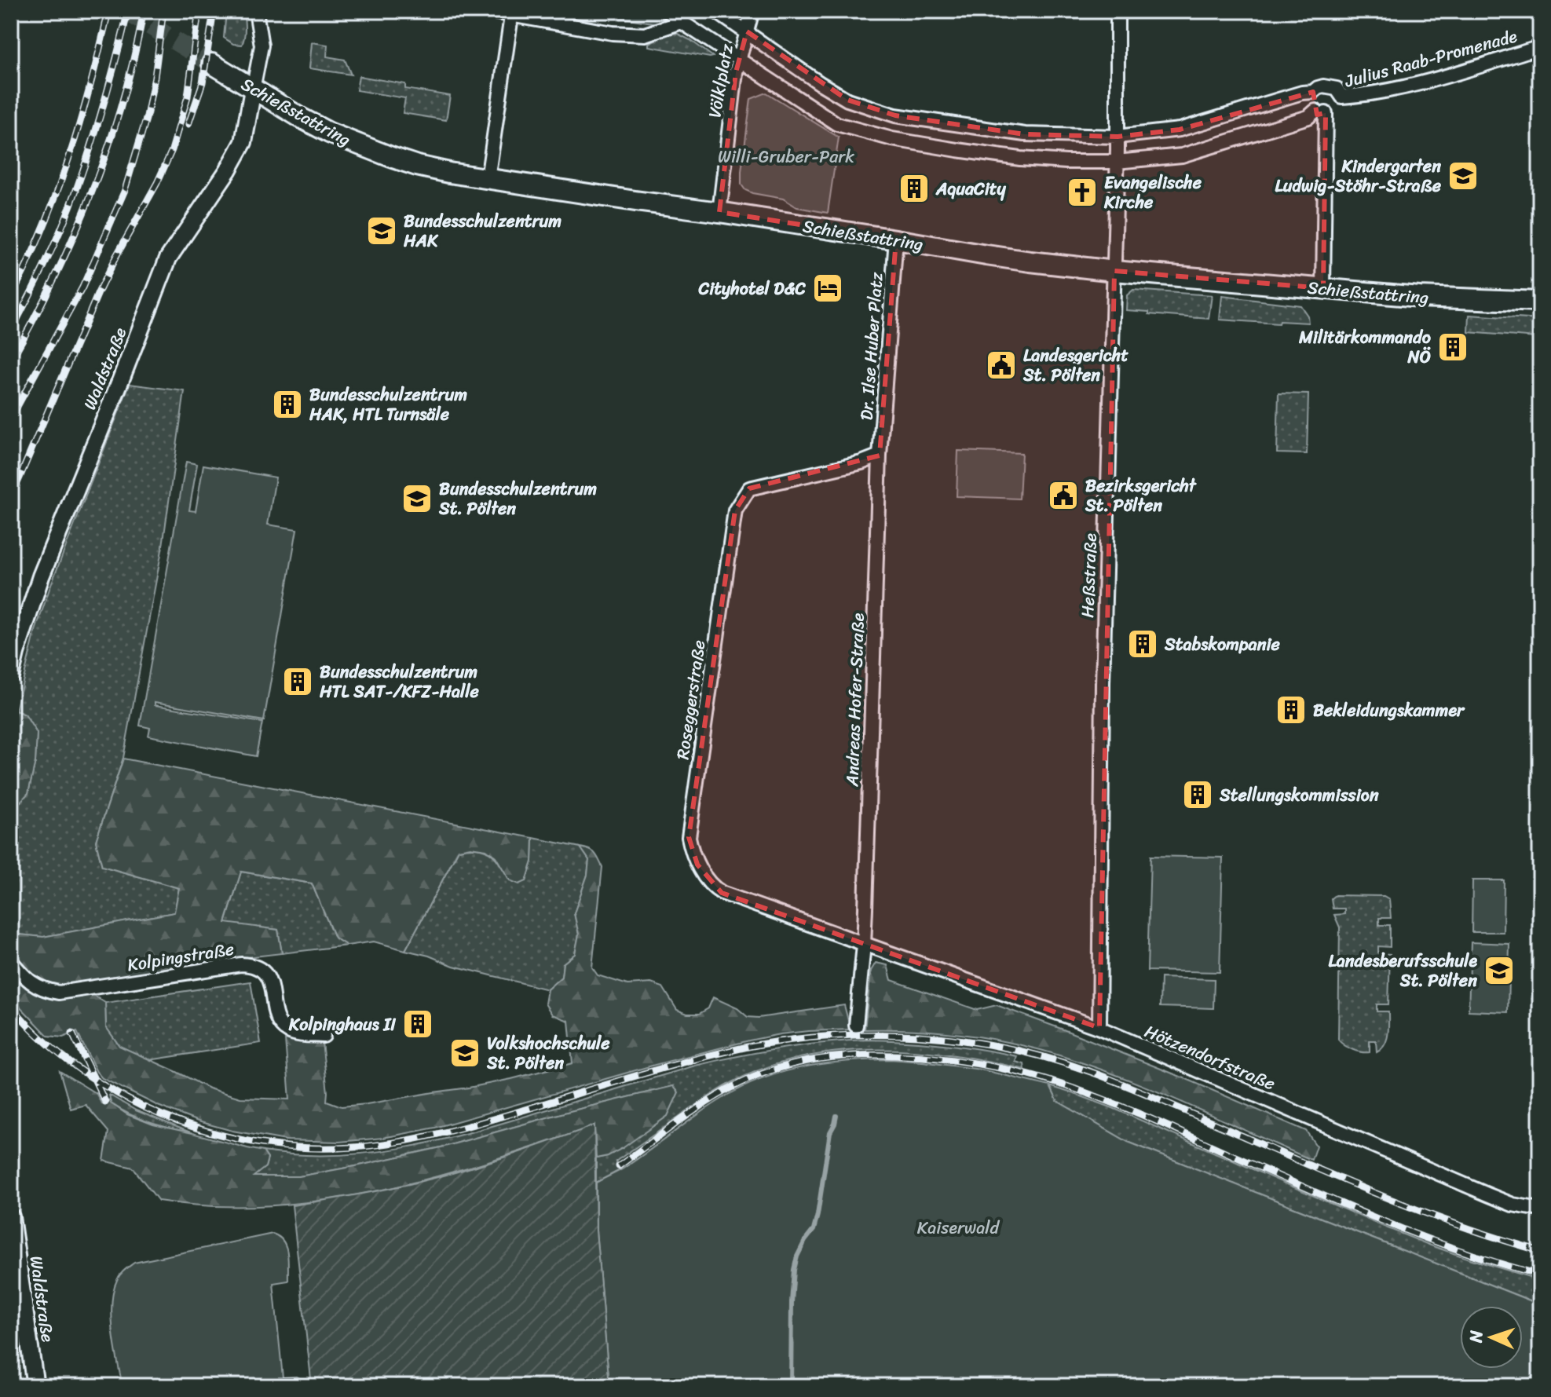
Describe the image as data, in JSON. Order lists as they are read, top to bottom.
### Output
{
  "streets": {
    "main road": ["Schießstattring"],
    "street": [
      "Julius Raab-Promenade",
      "Völklplatz",
      "Dr. Ilse Huber Platz",
      "Waldstraße",
      "Heßstraße",
      "Roseggerstraße",
      "Andreas Hofer-Straße",
      "Kolpingstraße",
      "Hötzendorfstraße"
    ]
  },
  "crossings": [
    ["Julius Raab-Promenade", "Völklplatz"],
    ["Julius Raab-Promenade", "Heßstraße"],
    ["Völklplatz", "Schießstattring"],
    ["Schießstattring", "Dr. Ilse Huber Platz"],
    ["Schießstattring", "Waldstraße"],
    ["Schießstattring", "Heßstraße"],
    ["Dr. Ilse Huber Platz", "Roseggerstraße"],
    ["Dr. Ilse Huber Platz", "Andreas Hofer-Straße"],
    ["Heßstraße", "Hötzendorfstraße"],
    ["Roseggerstraße", "Andreas Hofer-Straße"],
    ["Roseggerstraße", "Hötzendorfstraße"],
    ["Andreas Hofer-Straße", "Hötzendorfstraße"]
  ],
  "parks": ["Willi-Gruber-Park", "Kaiserwald"],
  "places": {
    "school or university": [
      "Kindergarten Ludwig-Stöhr-Straße",
      "Bundesschulzentrum HAK",
      "Bundesschulzentrum St. Pölten",
      "Landesberufsschule St. Pölten",
      "Volkshochschule St. Pölten"
    ],
    "building": [
      "AquaCity",
      "Militärkommando NÖ",
      "Bundesschulzentrum HAK, HTL Turnsäle",
      "Stabskompanie",
      "Bundesschulzentrum HTL SAT-/KFZ-Halle",
      "Bekleidungskammer",
      "Stellungskommission",
      "Kolpinghaus II"
    ],
    "church": ["Evangelische Kirche"],
    "hotel": ["Cityhotel D&C"],
    "public building": ["Landesgericht St. Pölten", "Bezirksgericht St. Pölten"]
  },
  "north": "left"
}
